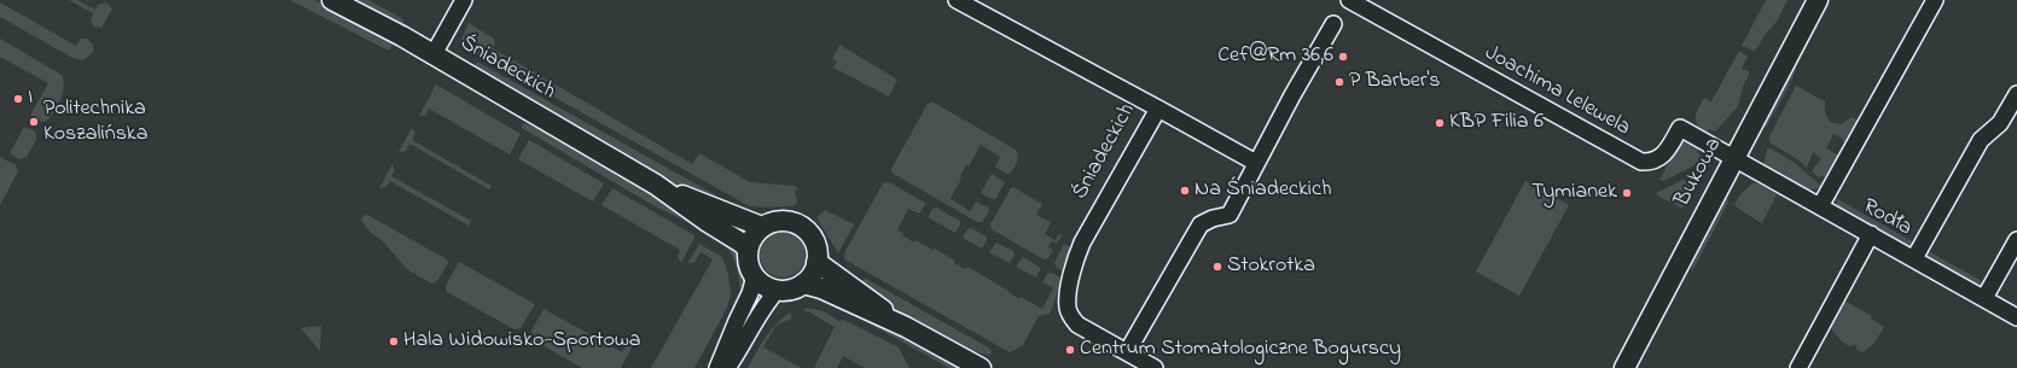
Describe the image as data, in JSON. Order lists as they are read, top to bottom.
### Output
{
  "streets": {
    "street": [
      "Śniadeckich",
      "Joachima Lelewela",
      "Bukowa",
      "Rodła"
    ]
  },
  "crossings": [
    ["Joachima Lelewela", "Bukowa"],
    ["Joachima Lelewela", "Rodła"],
    ["Bukowa", "Rodła"]
  ],
  "places": [
    "Cef@Rm 36,6",
    "P Barber's",
    "I",
    "Politechnika Koszalińska",
    "KBP Filia 6",
    "Na Śniadeckich",
    "Tymianek",
    "Stokrotka",
    "Hala Widowisko-Sportowa",
    "Centrum Stomatologiczne Bogurscy"
  ]
}
